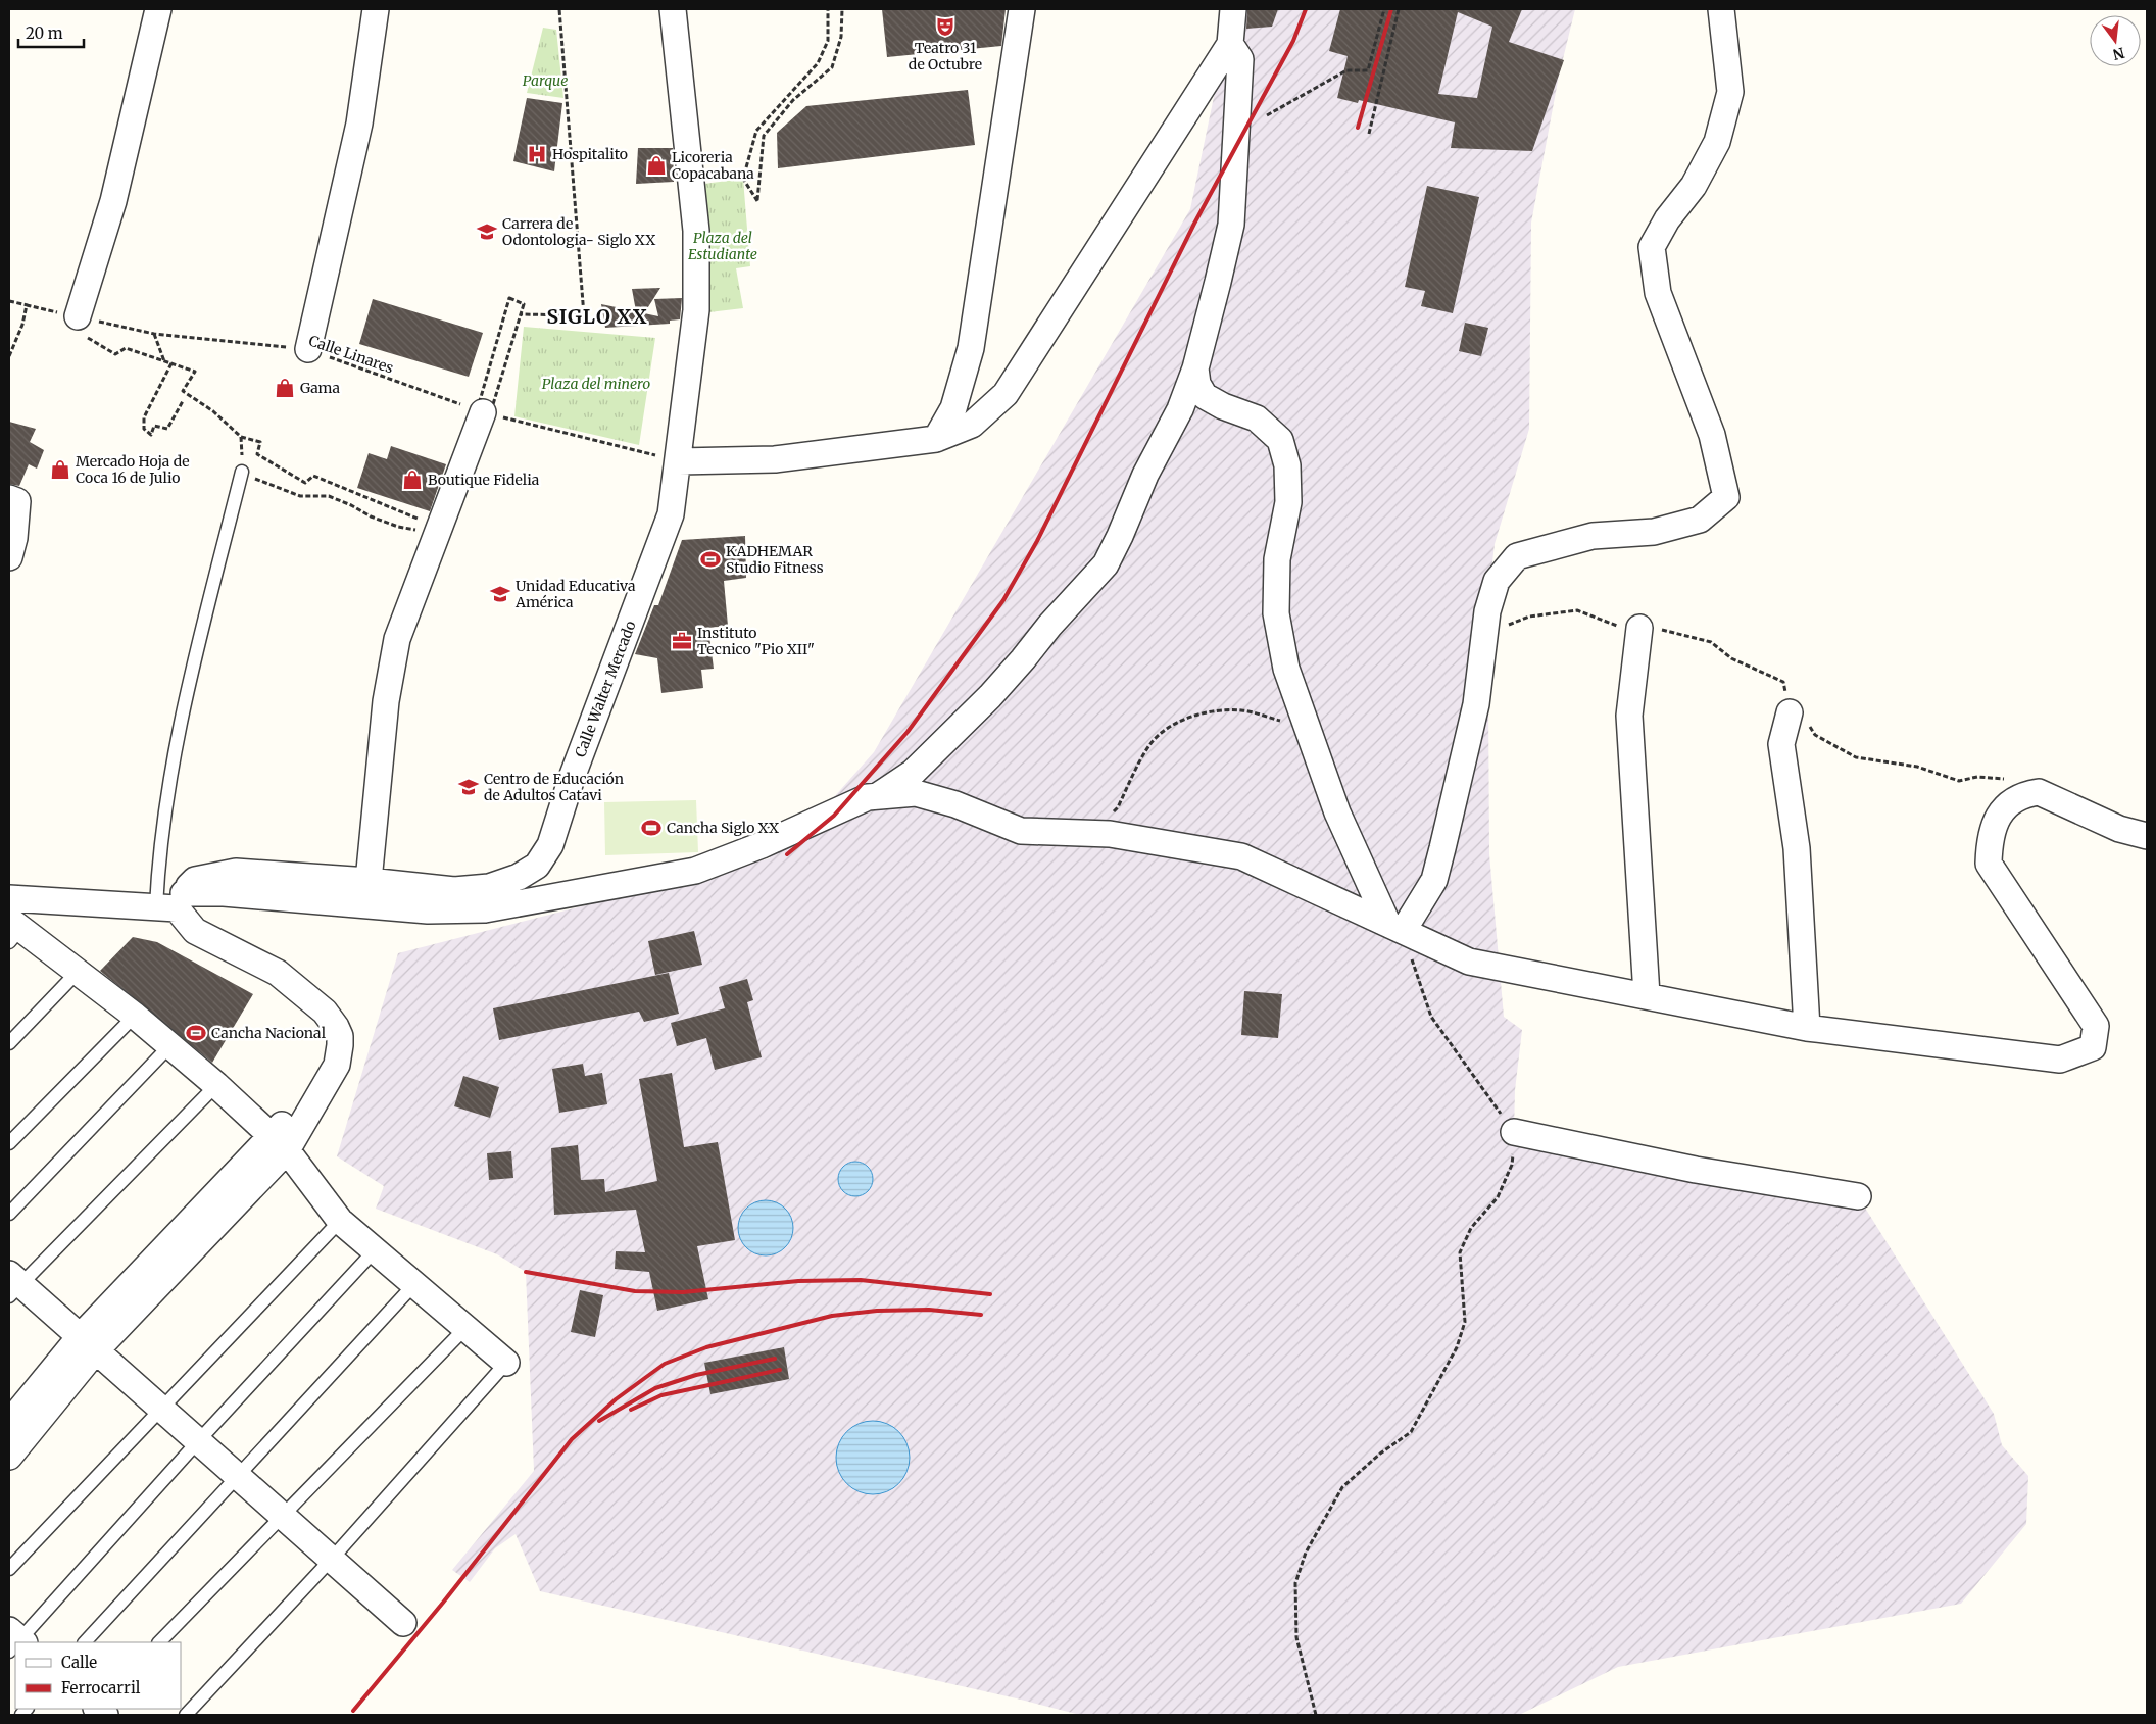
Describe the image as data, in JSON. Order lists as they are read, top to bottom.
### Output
{
  "streets": {
    "street": ["Calle Walter Mercado"],
    "path": ["Calle Linares"]
  },
  "crossings": [
    ["Calle Linares", "Calle Walter Mercado"]
  ],
  "districts": ["SIGLO XX"],
  "parks": ["Parque", "Plaza del Estudiante", "Plaza del minero"],
  "places": {
    "theatre": ["Teatro 31 de Octubre"],
    "hospital": ["Hospitalito"],
    "shop": [
      "Licoreria Copacabana",
      "Gama",
      "Mercado Hoja de Coca 16 de Julio",
      "Boutique Fidelia"
    ],
    "school or university": ["Carrera de Odontologia- Siglo XX", "Unidad Educativa América", "Centro de Educación de Adultos Catavi"],
    "sports": ["KADHEMAR Studio Fitness", "Cancha Siglo XX", "Cancha Nacional"],
    "office": ["Instituto Tecnico \"Pio XII\""]
  },
  "legend": ["Calle", "Ferrocarril"],
  "scale_bar": "20 m",
  "north": "bottom"
}
